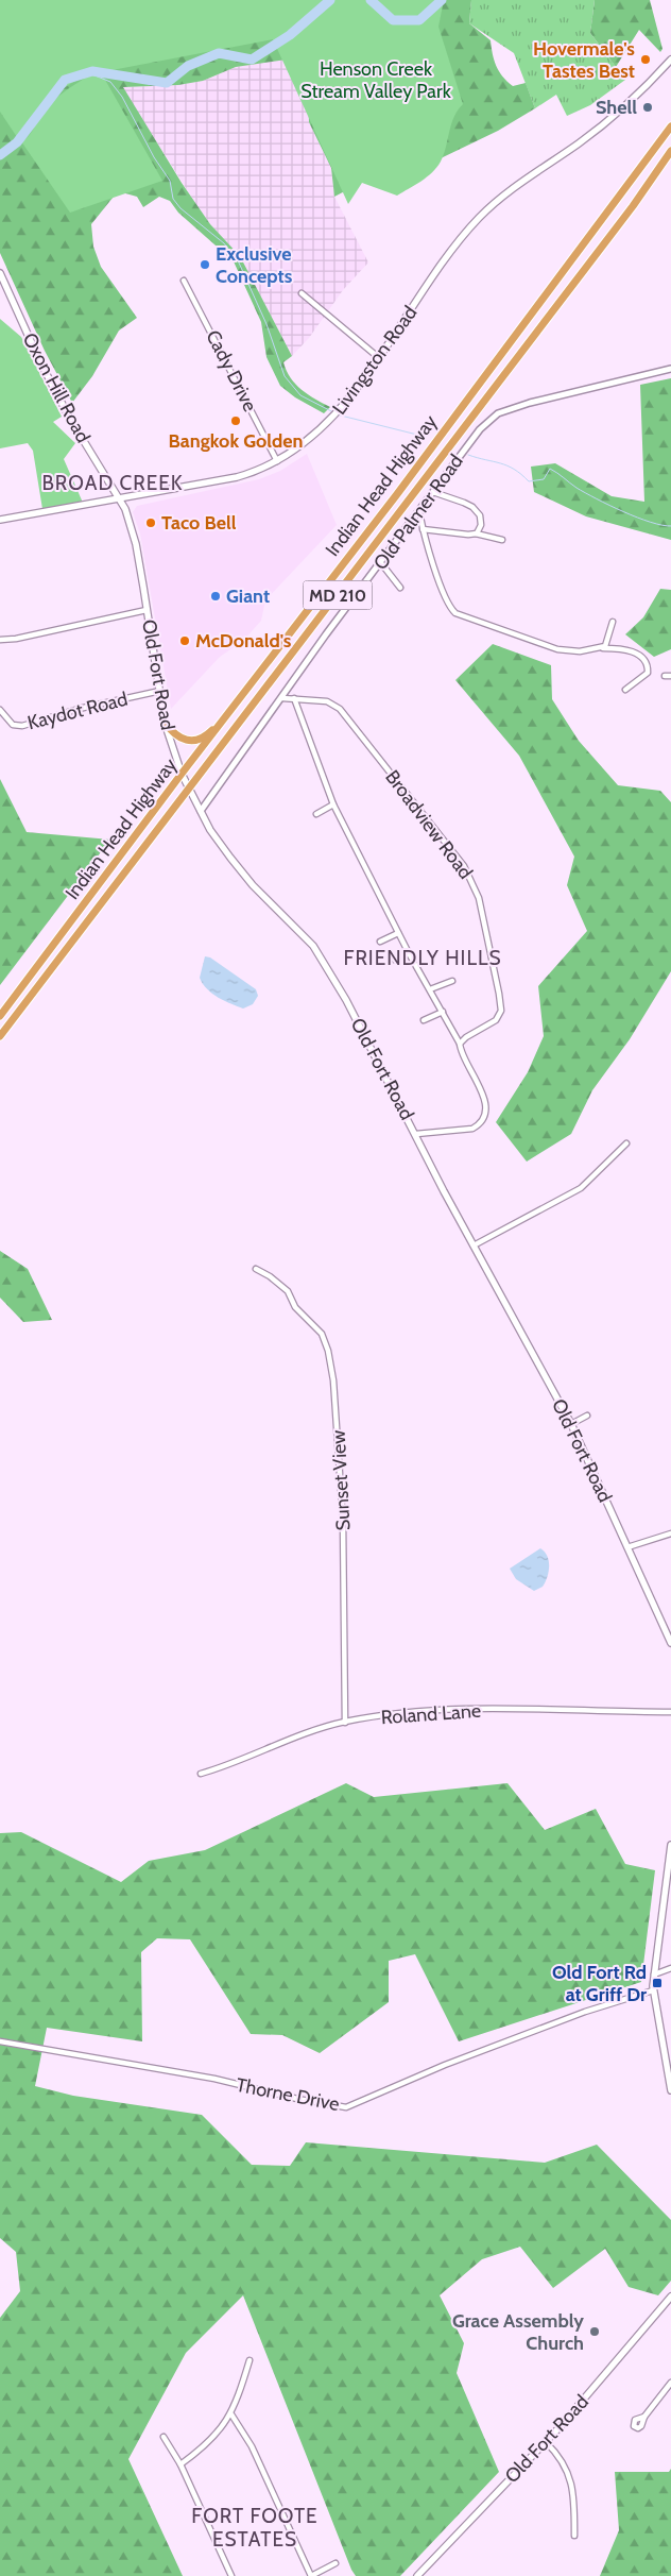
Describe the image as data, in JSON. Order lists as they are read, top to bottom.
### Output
{
  "streets": {
    "highway": ["Indian Head Highway", "MD 210"],
    "main road": ["Livingston Road", "Oxon Hill Road", "Old Fort Road"],
    "street": [
      "Cady Drive",
      "Old Palmer Road",
      "Kaydot Road",
      "Broadview Road",
      "Sunset View",
      "Roland Lane",
      "Thorne Drive"
    ]
  },
  "crossings": [
    ["Livingston Road", "Cady Drive"],
    ["Livingston Road", "Oxon Hill Road"],
    ["Livingston Road", "Old Fort Road"],
    ["Oxon Hill Road", "Old Fort Road"],
    ["Indian Head Highway", "Old Fort Road"],
    ["Old Palmer Road", "Old Fort Road"],
    ["Old Palmer Road", "Broadview Road"],
    ["Old Fort Road", "Kaydot Road"],
    ["Sunset View", "Roland Lane"]
  ],
  "districts": ["BROAD CREEK", "FRIENDLY HILLS", "FORT FOOTE ESTATES"],
  "parks": ["Henson Creek Stream Valley Park"],
  "places": {
    "other": [
      "Hovermale's Tastes Best",
      "Shell",
      "Exclusive Concepts",
      "Bangkok Golden",
      "Taco Bell",
      "Giant",
      "McDonald's",
      "Grace Assembly Church"
    ],
    "transit": ["Old Fort Rd at Griff Dr"]
  }
}
